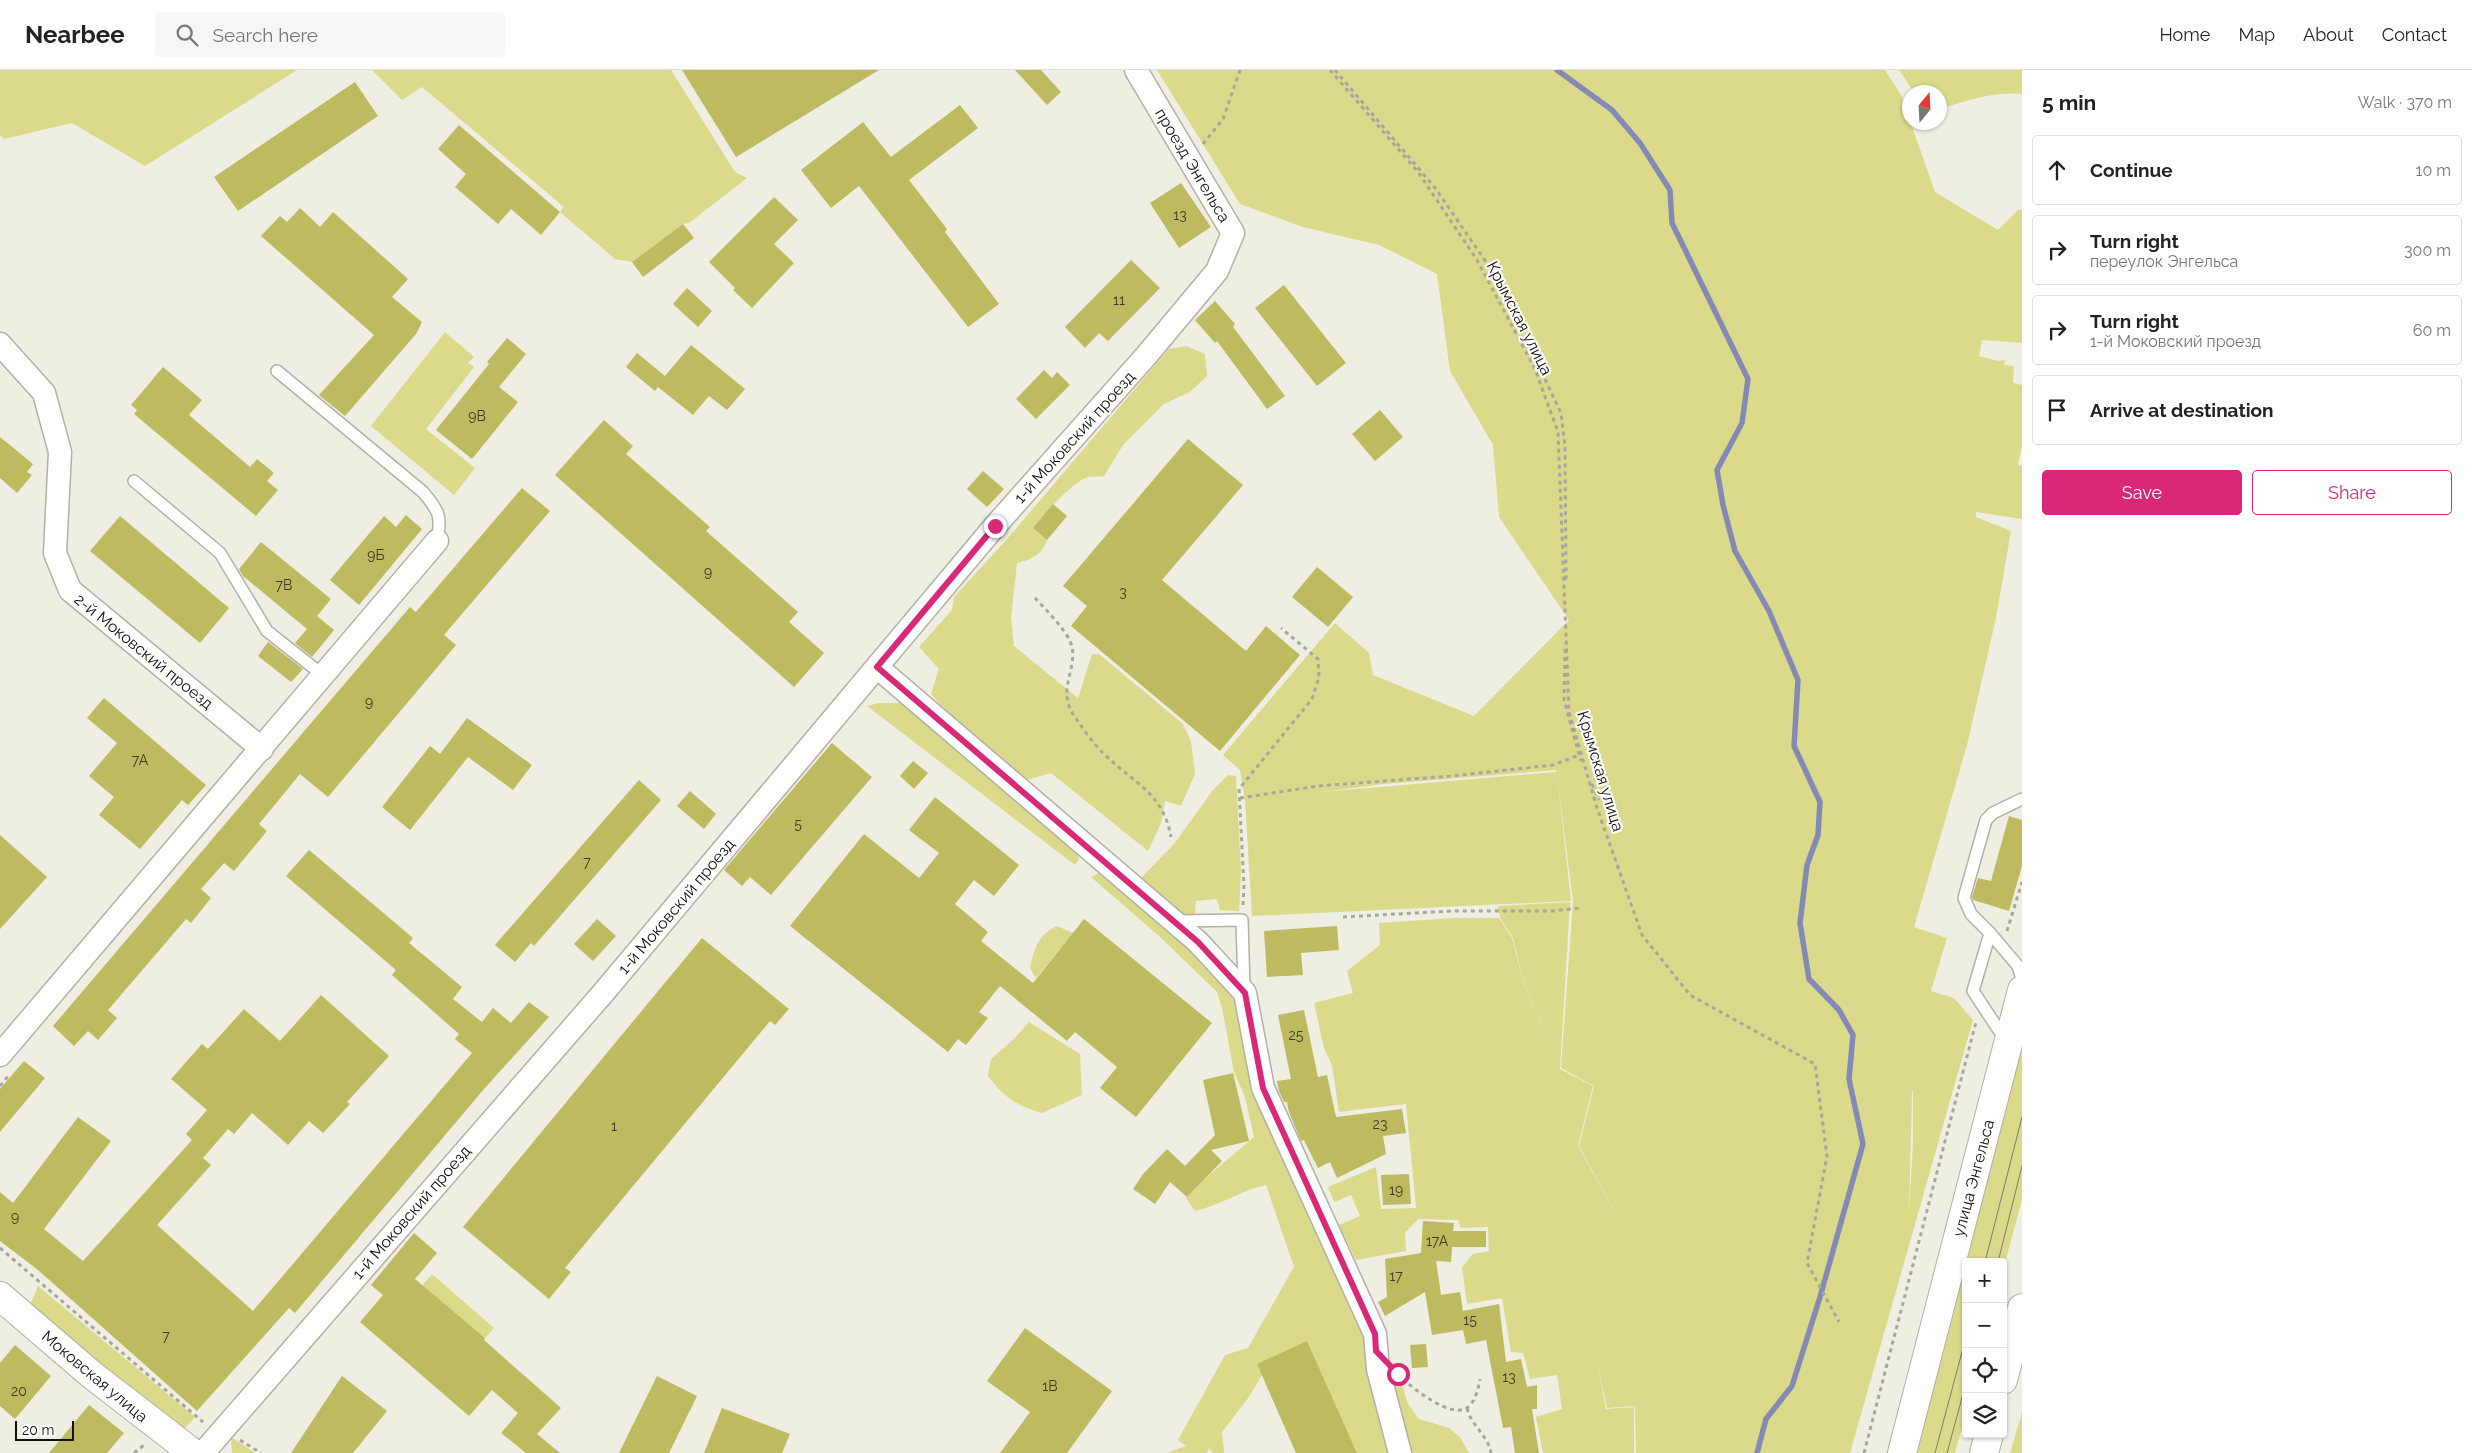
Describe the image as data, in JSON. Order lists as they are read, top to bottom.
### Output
{
  "streets": {
    "main road": ["улица Энгельса", "Моковская улица"],
    "street": ["проезд Энгельса", "1-й Моковский проезд", "2-й Моковский проезд"],
    "path": ["Крымская улица"]
  },
  "crossings": [
    ["проезд Энгельса", "1-й Моковский проезд"]
  ],
  "house_numbers": [
    "13",
    "11",
    "9В",
    "9Б",
    "9",
    "7В",
    "3",
    "9",
    "7А",
    "5",
    "7",
    "25",
    "23",
    "1",
    "19",
    "9",
    "17А",
    "17",
    "15",
    "7",
    "13",
    "1В",
    "20"
  ],
  "scale_bar": "20 m",
  "north": "top",
  "page": {
    "header": "Nearbee",
    "search": "Search here",
    "nav": [
      "Home",
      "Map",
      "About",
      "Contact"
    ],
    "heading": ["5 min", "Walk · 370 m"],
    "list": [
      ["Continue", "10 m"],
      ["Turn right", "переулок Энгельса", "300 m"],
      ["Turn right", "1-й Моковский проезд", "60 m"],
      "Arrive at destination"
    ],
    "buttons": ["Save", "Share"],
    "map_buttons": ["+", "−"],
    "scale": "20 m"
  }
}
